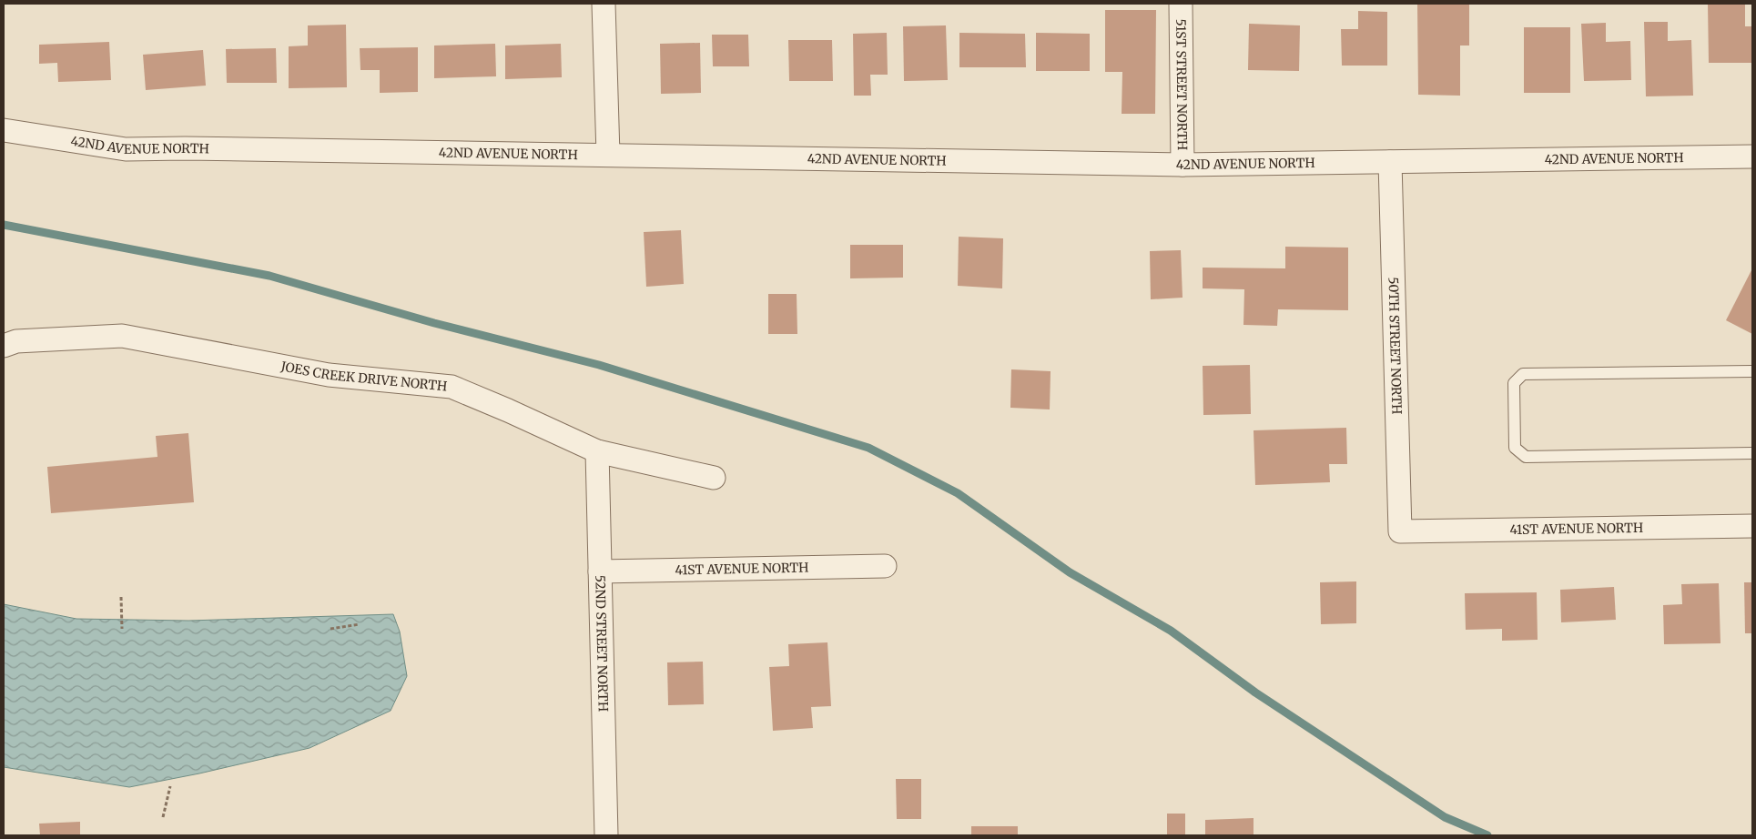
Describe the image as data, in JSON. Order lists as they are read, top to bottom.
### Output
{
  "streets": {
    "street": [
      "51ST STREET NORTH",
      "42ND AVENUE NORTH",
      "50TH STREET NORTH",
      "JOES CREEK DRIVE NORTH",
      "41ST AVENUE NORTH",
      "52ND STREET NORTH"
    ]
  },
  "crossings": [
    ["51ST STREET NORTH", "42ND AVENUE NORTH"],
    ["42ND AVENUE NORTH", "50TH STREET NORTH"],
    ["50TH STREET NORTH", "41ST AVENUE NORTH"],
    ["JOES CREEK DRIVE NORTH", "52ND STREET NORTH"],
    ["41ST AVENUE NORTH", "52ND STREET NORTH"]
  ]
}
